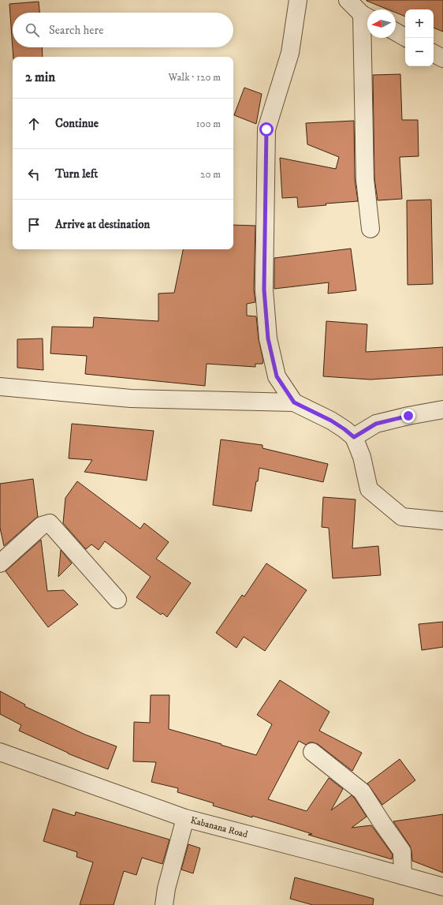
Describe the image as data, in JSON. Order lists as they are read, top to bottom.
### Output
{
  "streets": {
    "street": ["Kabanana Road"]
  },
  "north": "left",
  "page": {
    "map_buttons": ["+", "−"],
    "search": "Search here",
    "heading": ["2 min", "Walk · 120 m"],
    "list": [
      ["Continue", "100 m"],
      ["Turn left", "20 m"],
      "Arrive at destination"
    ]
  }
}
